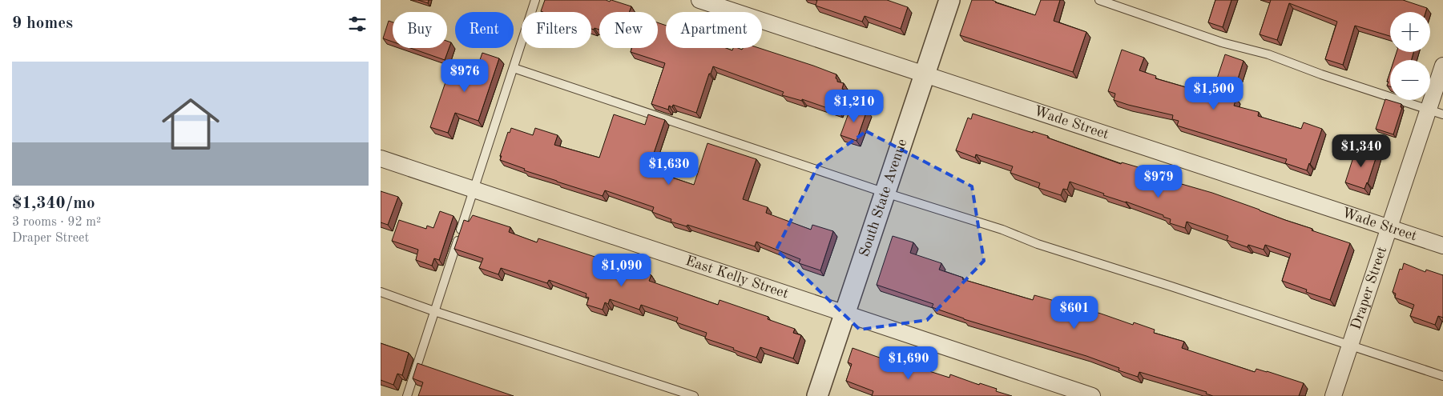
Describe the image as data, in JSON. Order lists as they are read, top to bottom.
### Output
{
  "streets": {
    "street": [
      "Wade Street",
      "South State Avenue",
      "East Kelly Street",
      "Draper Street"
    ]
  },
  "crossings": [
    ["Wade Street", "South State Avenue"],
    ["Wade Street", "Draper Street"],
    ["South State Avenue", "East Kelly Street"]
  ],
  "page": {
    "heading": "9 homes",
    "map_buttons": ["+", "−"],
    "chip": [
      "Buy",
      "Rent",
      "Filters",
      "New",
      "Apartment"
    ],
    "list": [
      {
        "name": "$1,340/mo",
        "note": "3 rooms · 92 m² · Draper Street"
      }
    ],
    "price": [
      "$976",
      "$1,500",
      "$1,210",
      "$1,340",
      "$1,630",
      "$979",
      "$1,090",
      "$601",
      "$1,690"
    ]
  }
}
